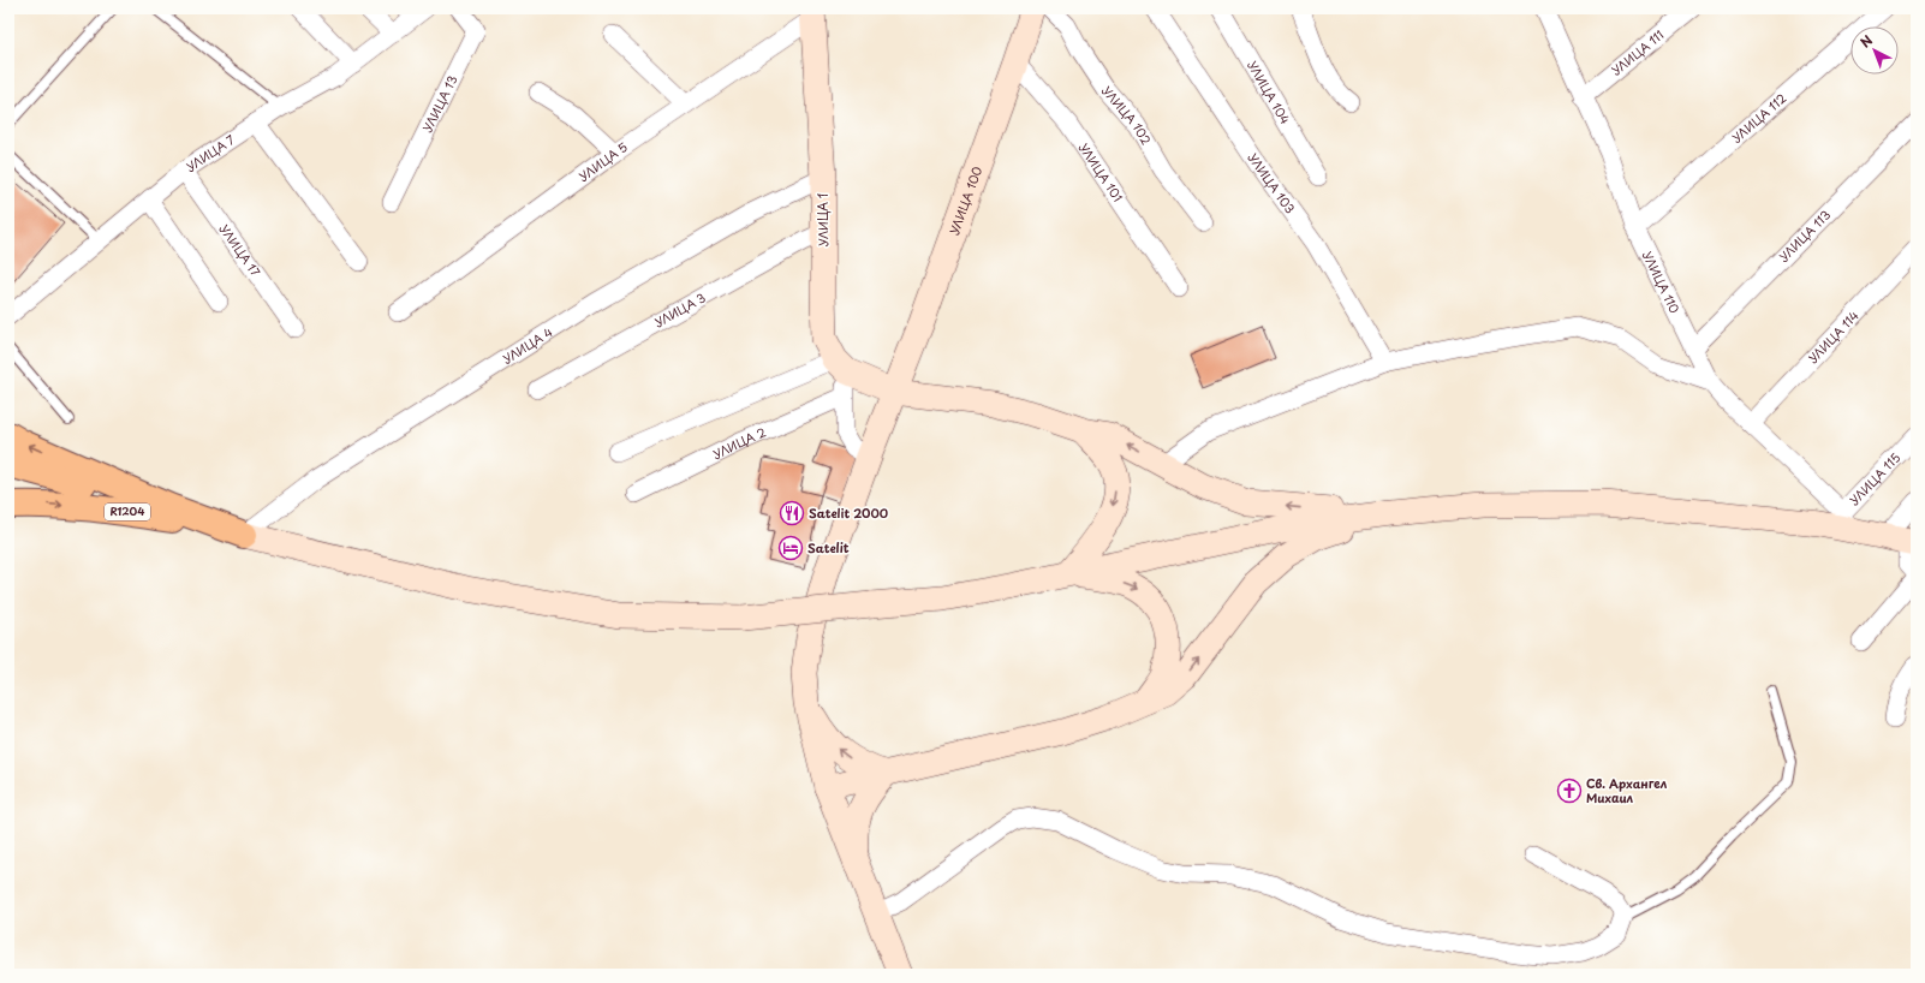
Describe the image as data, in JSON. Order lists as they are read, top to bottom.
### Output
{
  "streets": {
    "main road": ["УЛИЦА 100", "УЛИЦА 1", "R1204"],
    "street": [
      "УЛИЦА 111",
      "УЛИЦА 104",
      "УЛИЦА 13",
      "УЛИЦА 102",
      "УЛИЦА 112",
      "УЛИЦА 7",
      "УЛИЦА 5",
      "УЛИЦА 101",
      "УЛИЦА 103",
      "УЛИЦА 113",
      "УЛИЦА 17",
      "УЛИЦА 110",
      "УЛИЦА 3",
      "УЛИЦА 114",
      "УЛИЦА 4",
      "УЛИЦА 2",
      "УЛИЦА 115"
    ]
  },
  "crossings": [
    ["УЛИЦА 111", "УЛИЦА 110"],
    ["УЛИЦА 112", "УЛИЦА 110"],
    ["УЛИЦА 7", "УЛИЦА 17"],
    ["УЛИЦА 5", "УЛИЦА 1"],
    ["УЛИЦА 101", "УЛИЦА 100"],
    ["УЛИЦА 1", "УЛИЦА 3"],
    ["УЛИЦА 1", "УЛИЦА 4"],
    ["УЛИЦА 113", "УЛИЦА 110"],
    ["УЛИЦА 110", "УЛИЦА 114"],
    ["УЛИЦА 110", "УЛИЦА 115"],
    ["УЛИЦА 110", "R1204"],
    ["УЛИЦА 4", "R1204"],
    ["УЛИЦА 115", "R1204"]
  ],
  "places": {
    "restaurant": ["Satelit 2000"],
    "hotel": ["Satelit"],
    "church": ["Св. Архангел Михаил"]
  },
  "north": "top left"
}
